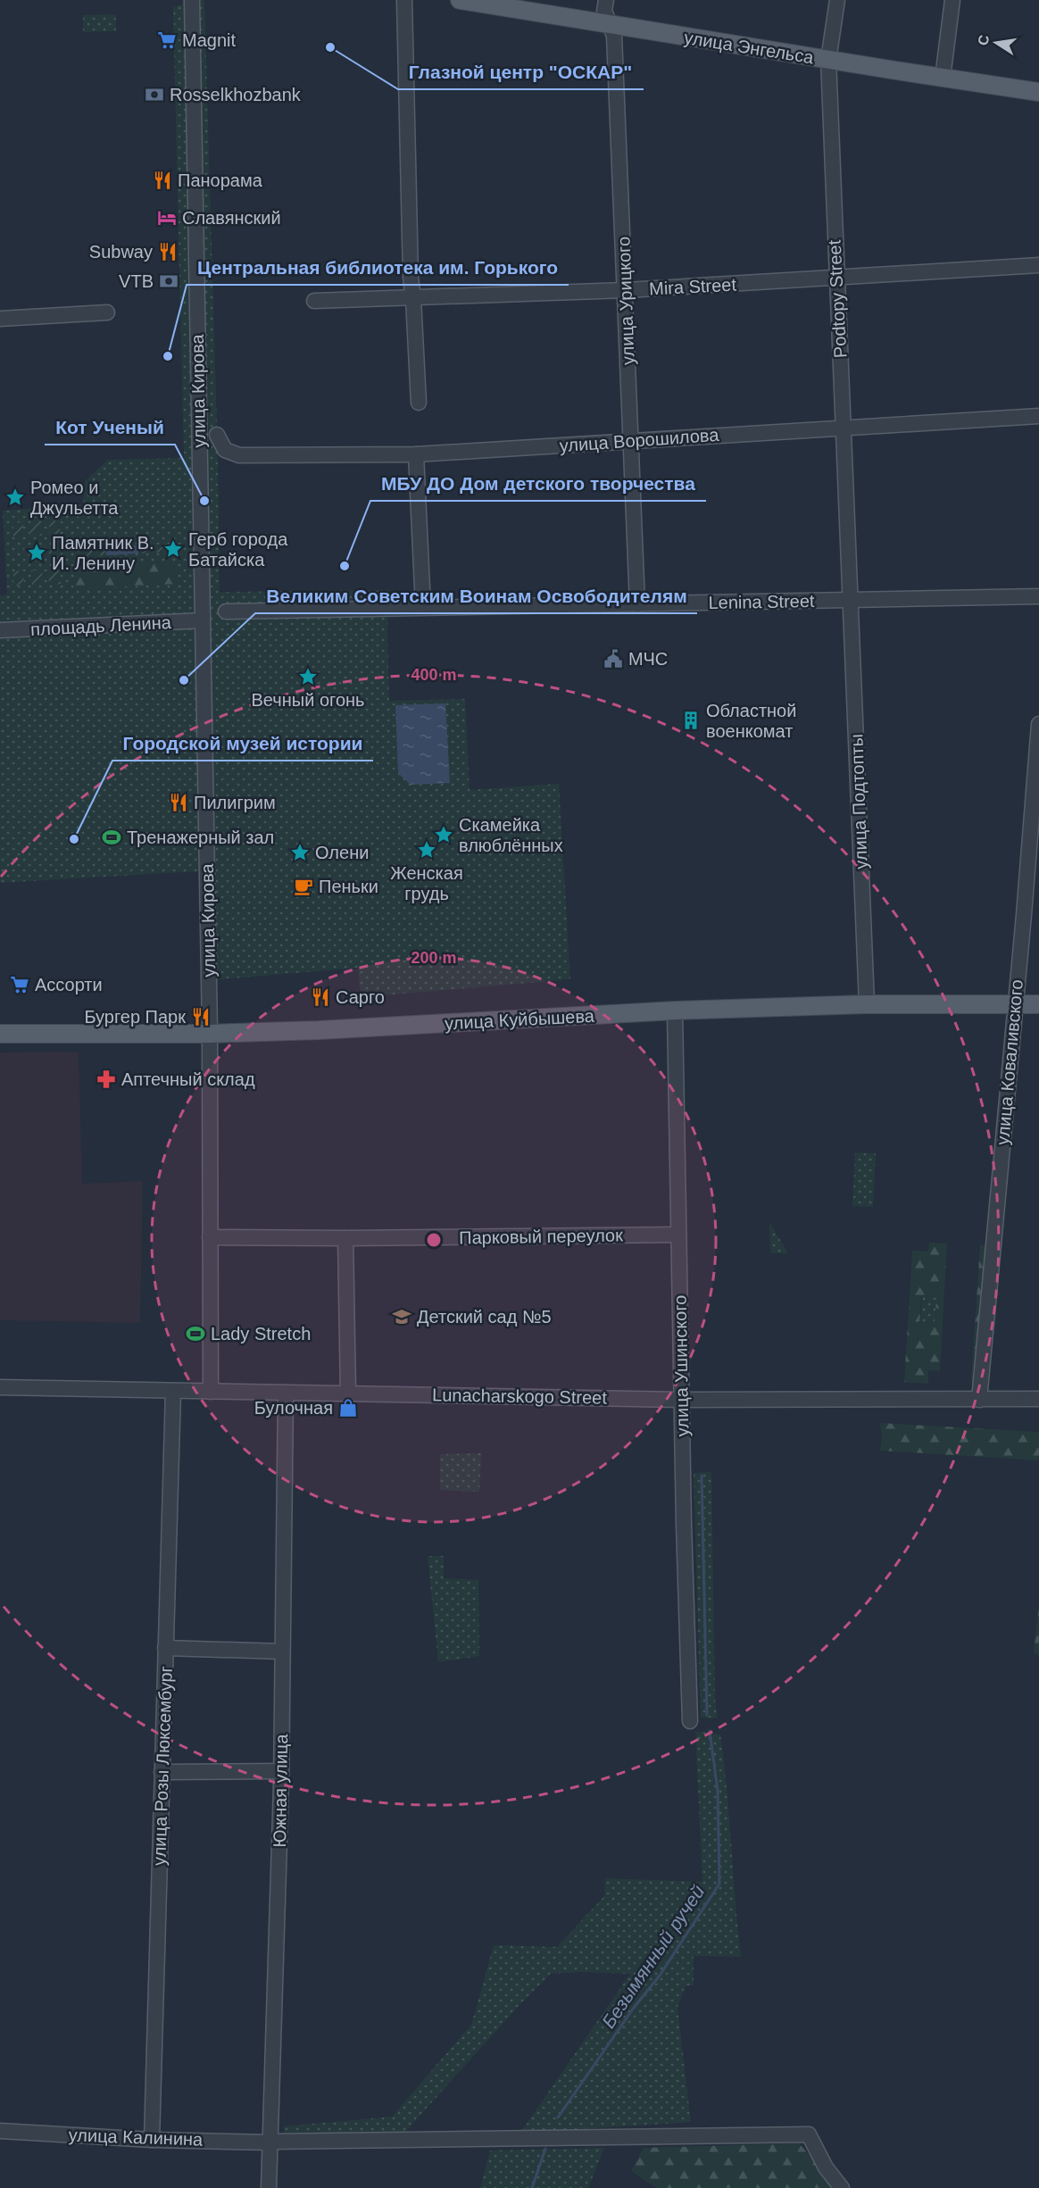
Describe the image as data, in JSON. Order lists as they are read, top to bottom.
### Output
{
  "streets": {
    "main road": ["улица Энгельса", "улица Куйбышева"],
    "street": [
      "Mira Street",
      "Podtopy Street",
      "улица Урицкого",
      "улица Кирова",
      "улица Ворошилова",
      "Lenina Street",
      "площадь Ленина",
      "улица Подтопты",
      "улица Коваливского",
      "Парковый переулок",
      "улица Ушинского",
      "Lunacharskogo Street",
      "улица Розы Люксембург",
      "Южная улица",
      "улица Калинина"
    ]
  },
  "crossings": [
    ["улица Энгельса", "Podtopy Street"],
    ["улица Энгельса", "улица Урицкого"],
    ["Mira Street", "Podtopy Street"],
    ["Mira Street", "улица Урицкого"],
    ["Podtopy Street", "улица Ворошилова"],
    ["Podtopy Street", "Lenina Street"],
    ["Podtopy Street", "улица Подтопты"],
    ["улица Урицкого", "улица Ворошилова"],
    ["улица Урицкого", "Lenina Street"],
    ["улица Кирова", "площадь Ленина"],
    ["улица Кирова", "улица Куйбышева"],
    ["улица Кирова", "Парковый переулок"],
    ["улица Кирова", "Lunacharskogo Street"],
    ["Lenina Street", "улица Подтопты"],
    ["улица Подтопты", "улица Куйбышева"],
    ["улица Куйбышева", "улица Коваливского"],
    ["улица Куйбышева", "улица Ушинского"],
    ["улица Коваливского", "Lunacharskogo Street"],
    ["Парковый переулок", "улица Ушинского"],
    ["улица Ушинского", "Lunacharskogo Street"],
    ["Lunacharskogo Street", "улица Розы Люксембург"],
    ["Lunacharskogo Street", "Южная улица"],
    ["улица Розы Люксембург", "улица Калинина"],
    ["Южная улица", "улица Калинина"]
  ],
  "water": ["Безымянный ручей"],
  "places": {
    "supermarket": ["Magnit", "Ассорти"],
    "other": [
      "Глазной центр \"ОСКАР\"",
      "Центральная библиотека им. Горького",
      "Кот Ученый",
      "МБУ ДО Дом детского творчества",
      "Великим Советским Воинам Освободителям",
      "Городской музей истории"
    ],
    "bank": ["Rosselkhozbank", "VTB"],
    "restaurant": [
      "Панорама",
      "Subway",
      "Пилигрим",
      "Сарго",
      "Бургер Парк"
    ],
    "hotel": ["Славянский"],
    "place": [
      "Ромео и Джульетта",
      "Герб города Батайска",
      "Памятник В. И. Ленину",
      "Вечный огонь",
      "Скамейка влюблённых",
      "Женская грудь",
      "Олени"
    ],
    "public building": ["МЧС"],
    "building": ["Областной военкомат"],
    "sports": ["Тренажерный зал", "Lady Stretch"],
    "cafe": ["Пеньки"],
    "pharmacy": ["Аптечный склад"],
    "school or university": ["Детский сад №5"],
    "shop": ["Булочная"]
  },
  "north": "left",
  "rings": ["400 m", "200 m"]
}
